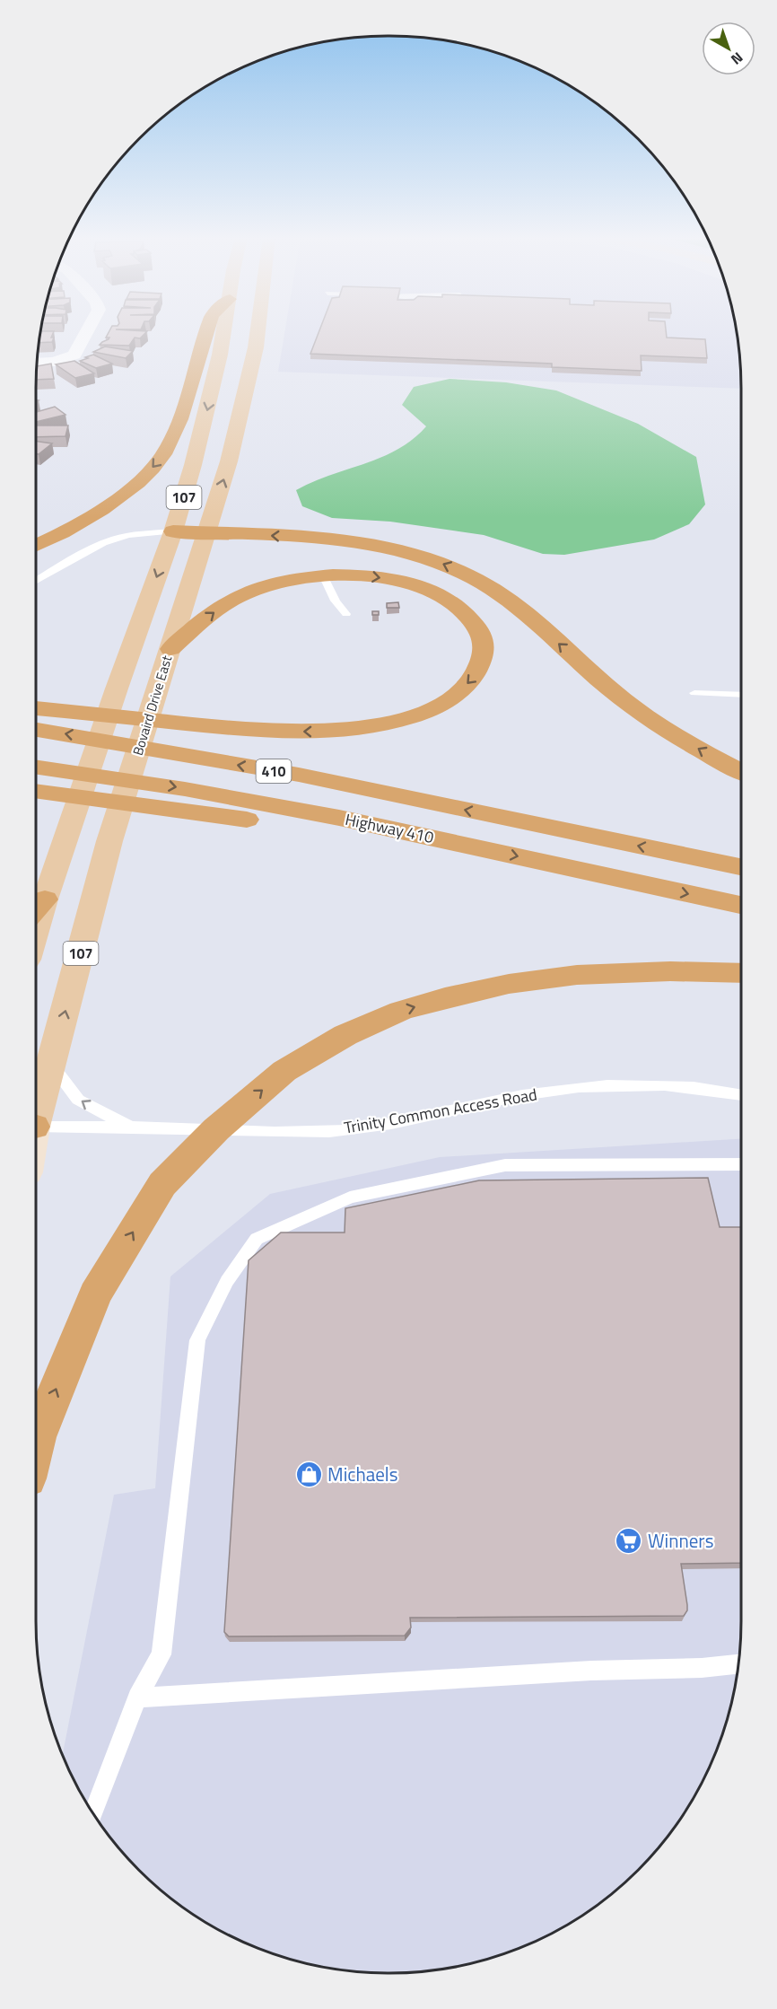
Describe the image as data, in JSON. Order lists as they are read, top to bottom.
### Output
{
  "streets": {
    "highway": ["410", "Highway 410"],
    "main road": ["107", "Bovaird Drive East"],
    "lane": ["Trinity Common Access Road"]
  },
  "crossings": [
    ["Bovaird Drive East", "Trinity Common Access Road"]
  ],
  "places": {
    "shop": ["Michaels"],
    "supermarket": ["Winners"]
  },
  "north": "bottom right"
}
